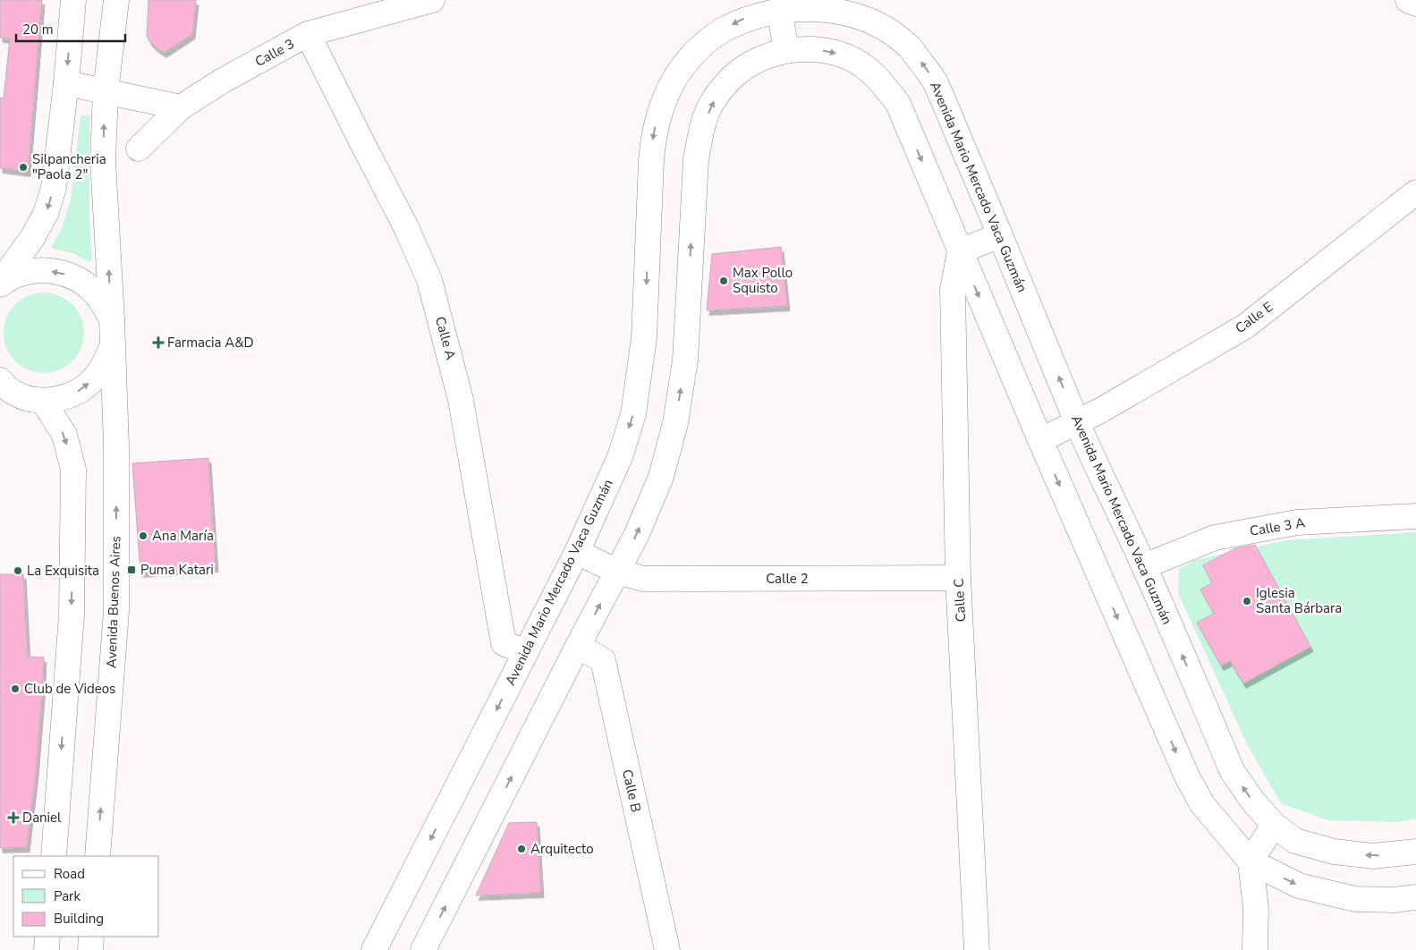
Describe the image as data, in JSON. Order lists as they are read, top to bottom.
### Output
{
  "streets": {
    "main road": [
      "Calle 3",
      "Avenida Mario Mercado Vaca Guzmán",
      "Calle E",
      "Calle A",
      "Calle 3 A",
      "Calle 2",
      "Calle C",
      "Avenida Buenos Aires",
      "Calle B"
    ]
  },
  "crossings": [
    ["Calle 3", "Calle A"],
    ["Avenida Mario Mercado Vaca Guzmán", "Calle E"],
    ["Avenida Mario Mercado Vaca Guzmán", "Calle A"],
    ["Avenida Mario Mercado Vaca Guzmán", "Calle 3 A"],
    ["Avenida Mario Mercado Vaca Guzmán", "Calle 2"],
    ["Calle 2", "Calle C"]
  ],
  "places": {
    "other": [
      "Silpancheria \"Paola 2\"",
      "Max Pollo Squisto",
      "Ana María",
      "La Exquisita",
      "Iglesia Santa Bárbara",
      "Club de Videos",
      "Arquitecto"
    ],
    "health": ["Farmacia A&D", "Daniel"],
    "transit": ["Puma Katari"]
  },
  "legend": ["Road", "Park", "Building"],
  "scale_bar": "20 m"
}
